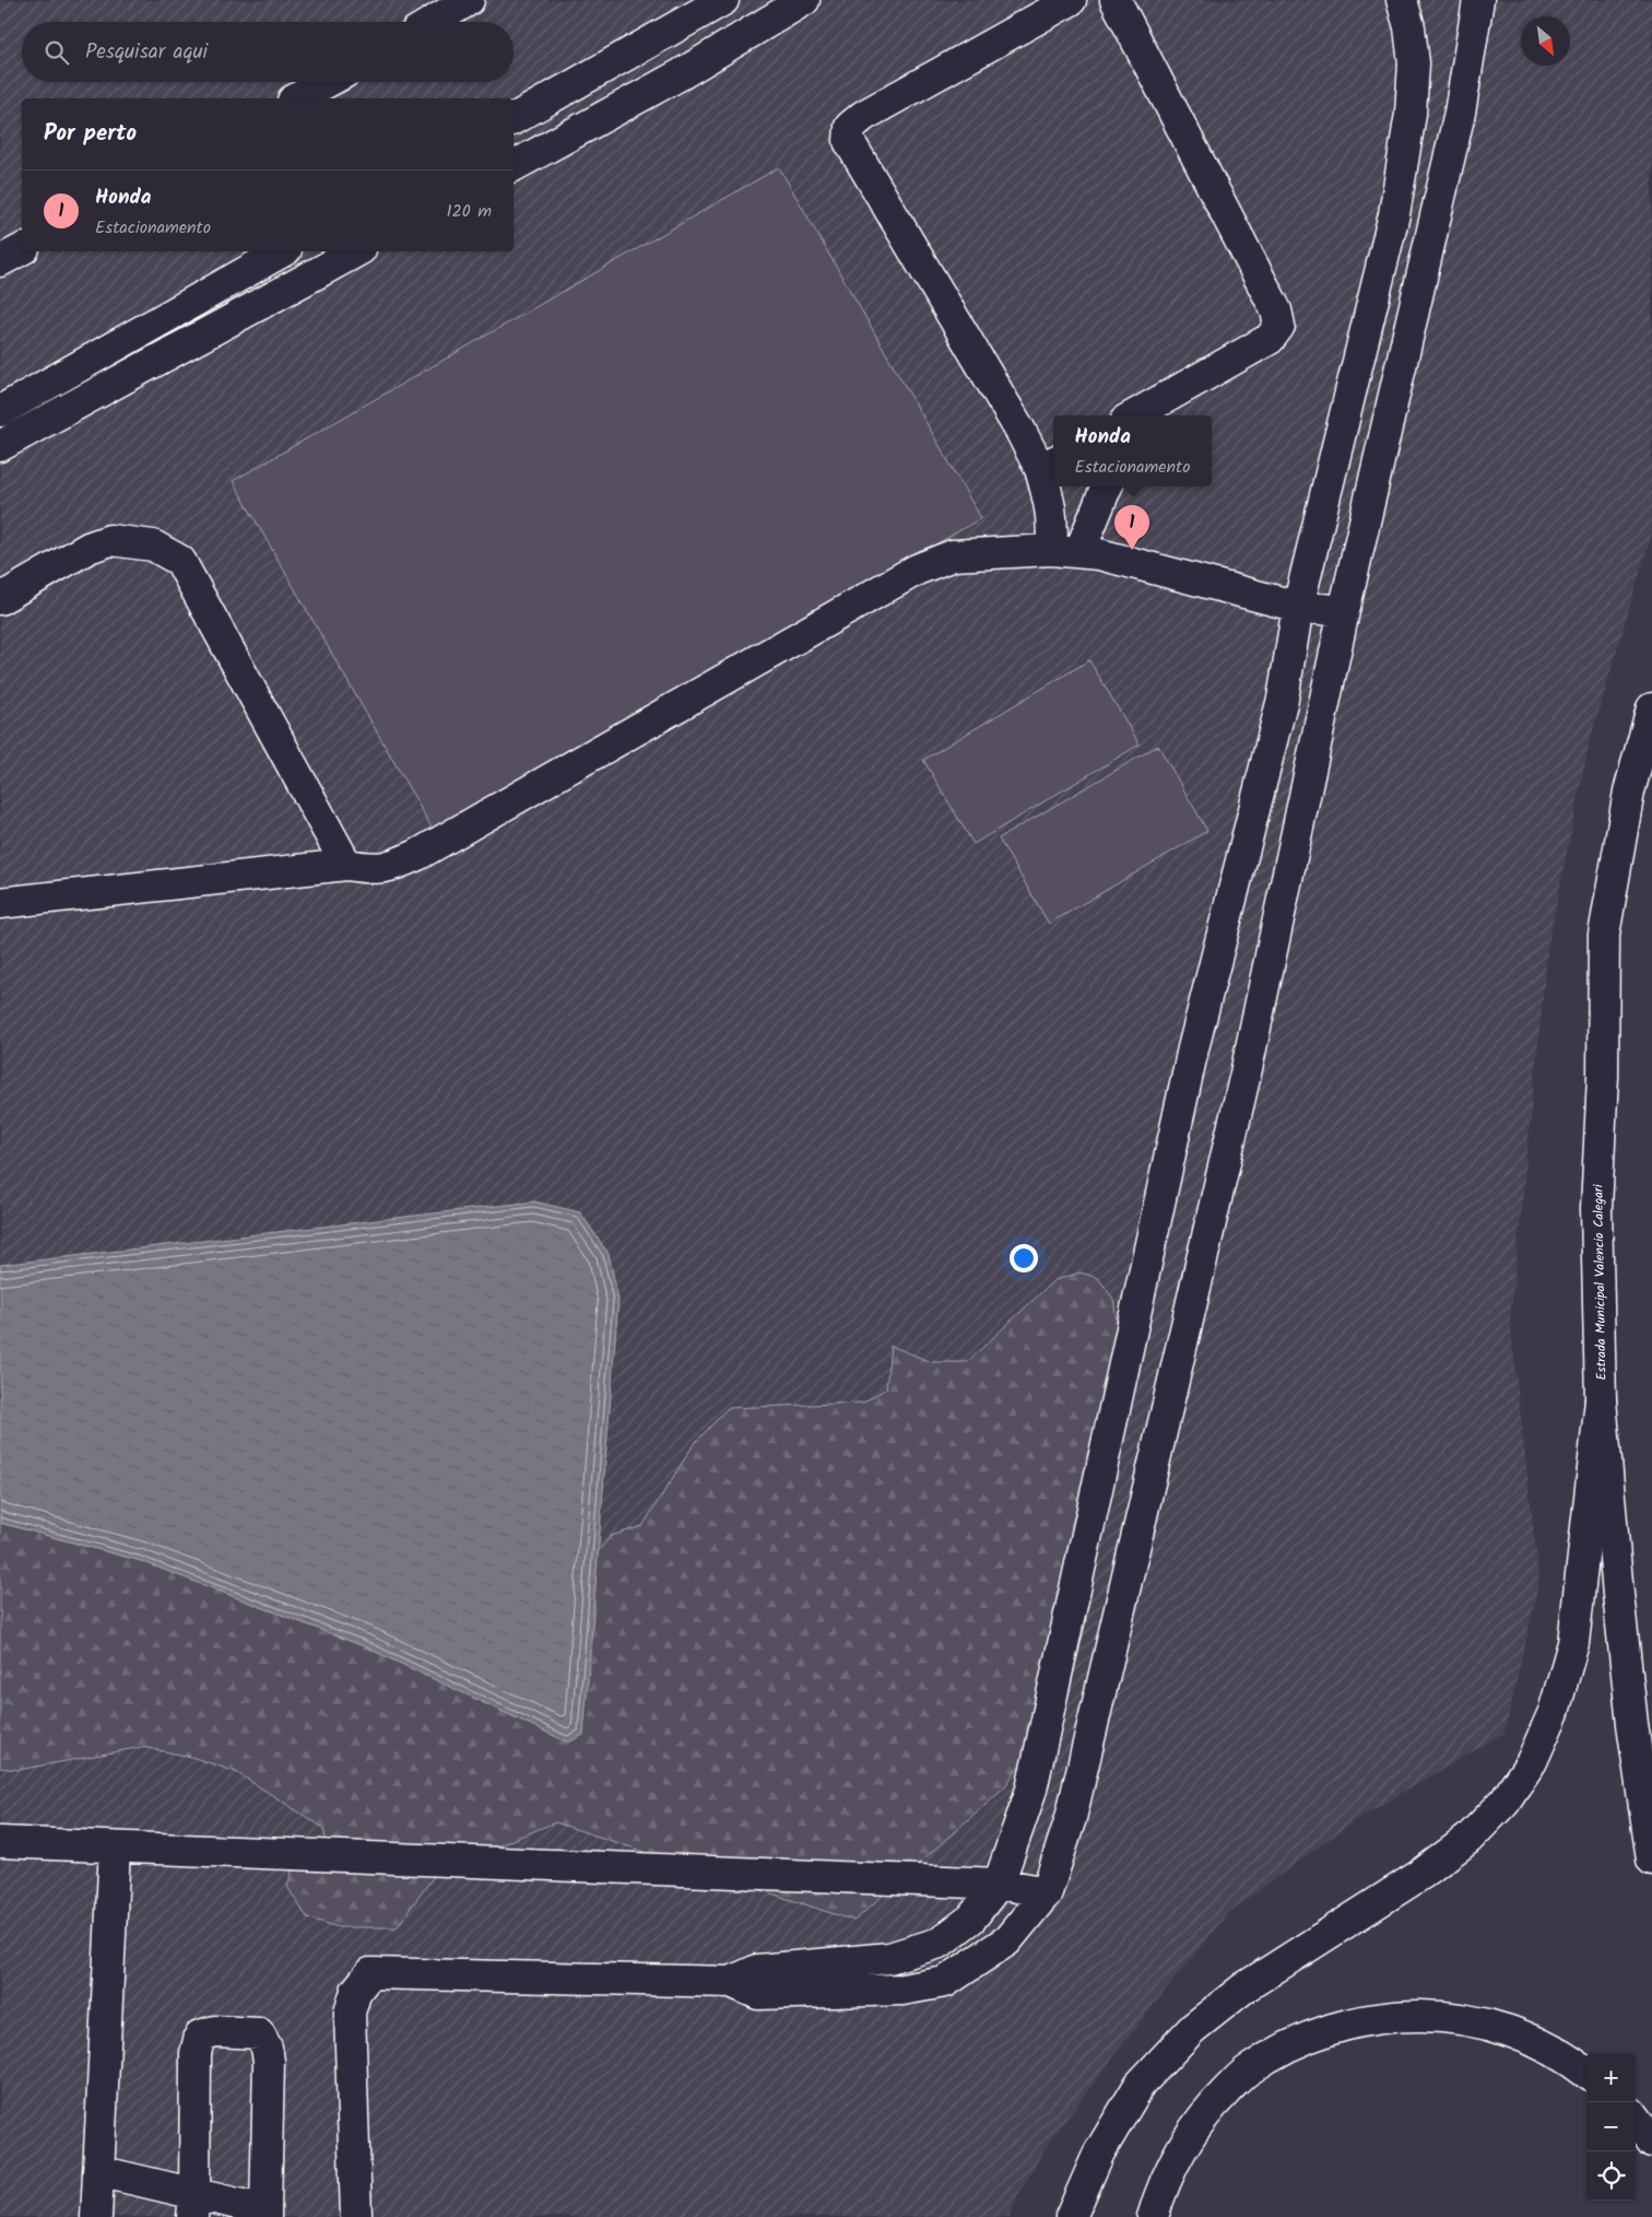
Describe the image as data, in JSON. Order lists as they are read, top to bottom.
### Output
{
  "streets": {
    "main road": ["Estrada Municipal Valencio Calegari"]
  },
  "north": "bottom right",
  "page": {
    "search": "Pesquisar aqui",
    "heading": "Por perto",
    "list": [
      {
        "mark": "1",
        "name": "Honda",
        "note": "Estacionamento",
        "value": "120 m"
      }
    ],
    "popup": ["Honda", "Estacionamento"],
    "pins": "1",
    "map_buttons": ["+", "−"]
  }
}
